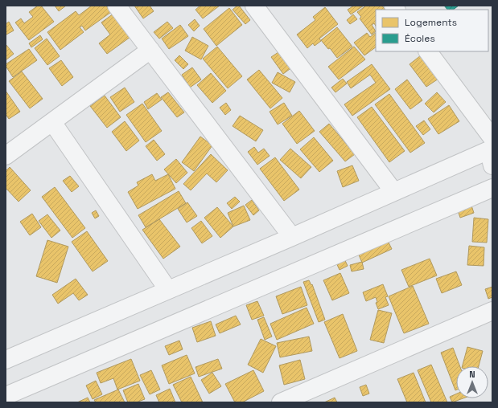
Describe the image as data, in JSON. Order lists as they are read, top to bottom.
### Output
{
  "legend": ["Logements", "Écoles"],
  "north": "top"
}
